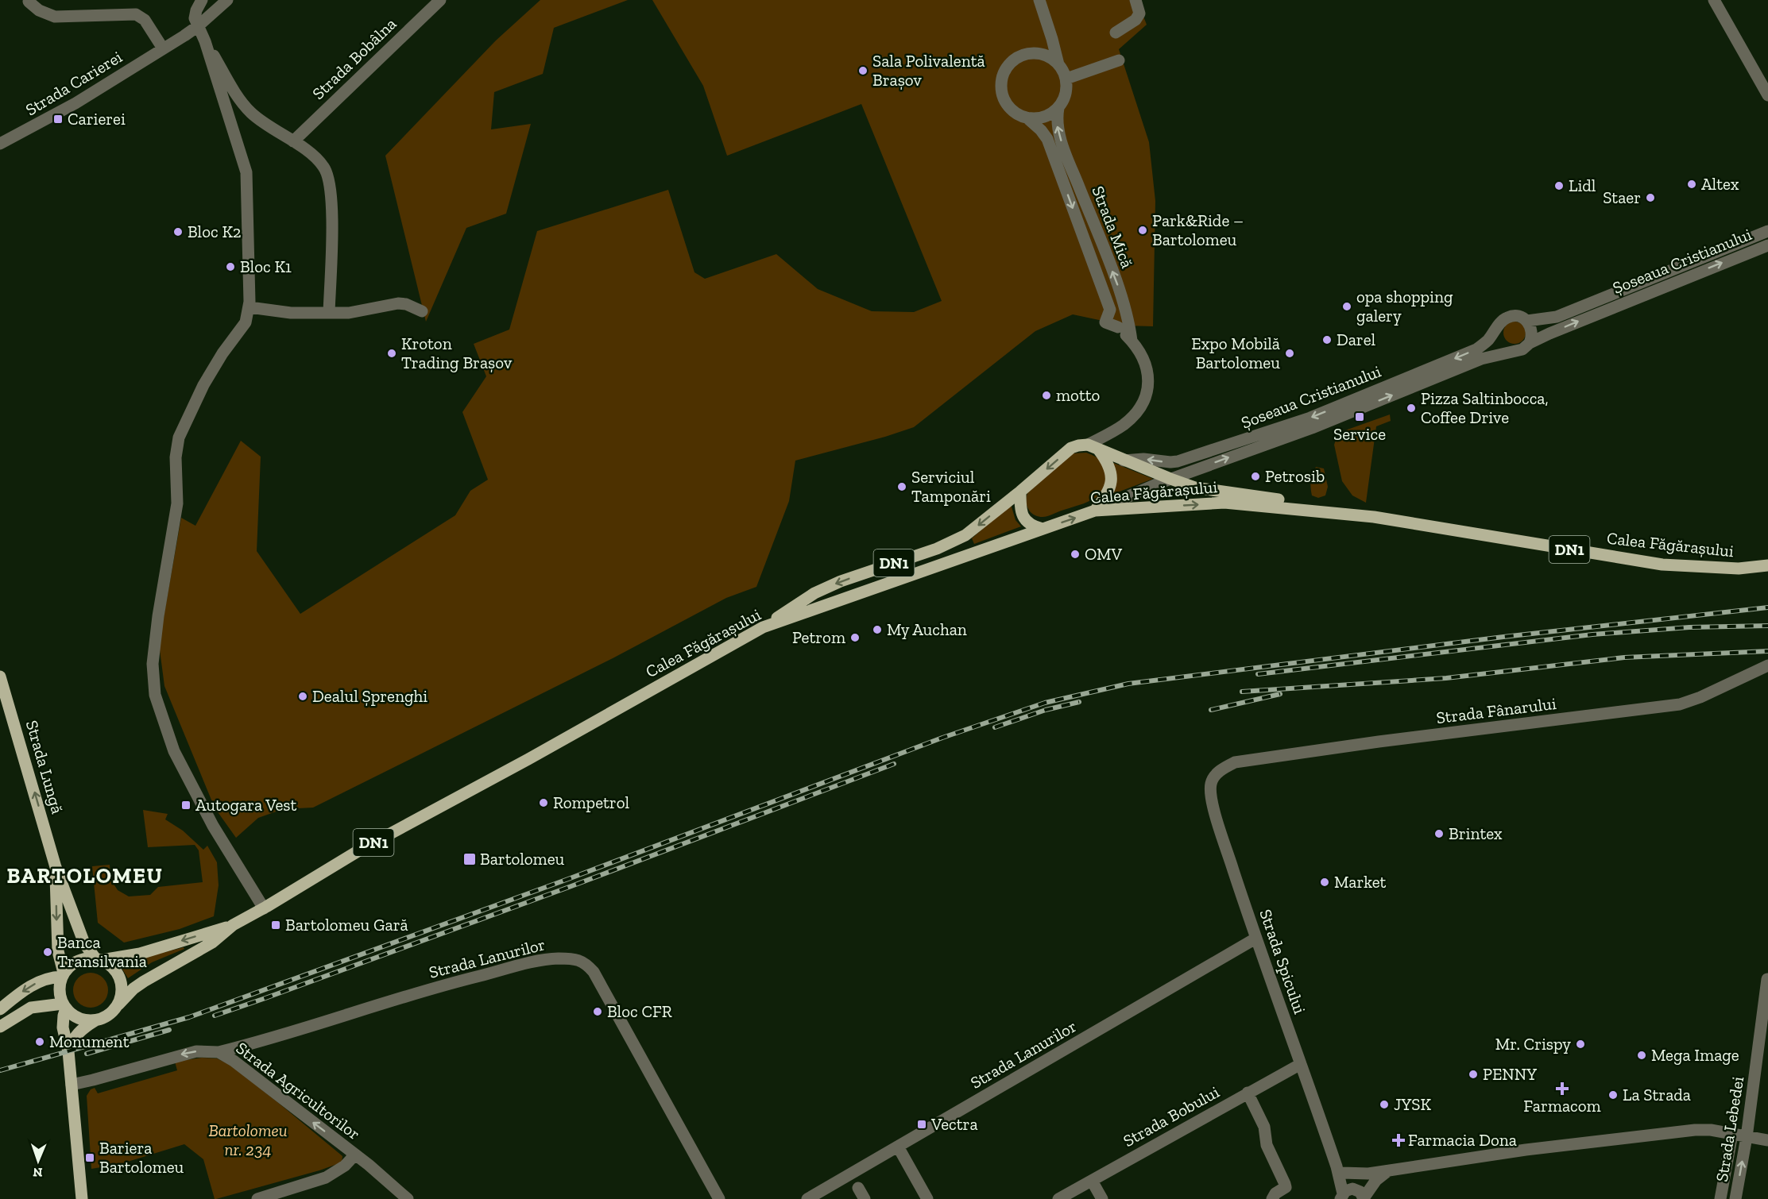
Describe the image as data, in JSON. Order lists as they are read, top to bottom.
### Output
{
  "streets": {
    "main road": ["Calea Făgărașului", "DN1", "Strada Lungă"],
    "street": [
      "Strada Bobâlna",
      "Strada Carierei",
      "Strada Mică",
      "Șoseaua Cristianului",
      "Strada Fânarului",
      "Strada Lanurilor",
      "Strada Spicului",
      "Strada Agricultorilor",
      "Strada Bobului",
      "Strada Lebedei"
    ]
  },
  "crossings": [
    ["Șoseaua Cristianului", "Calea Făgărașului"],
    ["Șoseaua Cristianului", "DN1"],
    ["Calea Făgărașului", "DN1"],
    ["Calea Făgărașului", "Strada Lungă"],
    ["DN1", "Strada Lungă"],
    ["Strada Fânarului", "Strada Spicului"],
    ["Strada Lanurilor", "Strada Spicului"],
    ["Strada Lanurilor", "Strada Agricultorilor"],
    ["Strada Spicului", "Strada Bobului"]
  ],
  "one_way": ["Strada Agricultorilor"],
  "districts": ["BARTOLOMEU"],
  "parks": ["Bartolomeu nr. 234"],
  "places": {
    "other": [
      "Sala Polivalentă Brașov",
      "Altex",
      "Lidl",
      "Staer",
      "Park&Ride – Bartolomeu",
      "Bloc K2",
      "Bloc K1",
      "opa shopping galery",
      "Darel",
      "Kroton Trading Brașov",
      "Expo Mobilă Bartolomeu",
      "motto",
      "Pizza Saltinbocca, Coffee Drive",
      "Petrosib",
      "Serviciul Tamponări",
      "OMV",
      "My Auchan",
      "Petrom",
      "Dealul Șprenghi",
      "Rompetrol",
      "Brintex",
      "Market",
      "Banca Transilvania",
      "Bloc CFR",
      "Monument",
      "Mr. Crispy",
      "Mega Image",
      "PENNY",
      "La Strada",
      "JYSK"
    ],
    "transit": [
      "Carierei",
      "Service",
      "Autogara Vest",
      "Bartolomeu",
      "Bartolomeu Gară",
      "Vectra",
      "Bariera Bartolomeu"
    ],
    "health": ["Farmacom", "Farmacia Dona"]
  },
  "north": "bottom"
}
